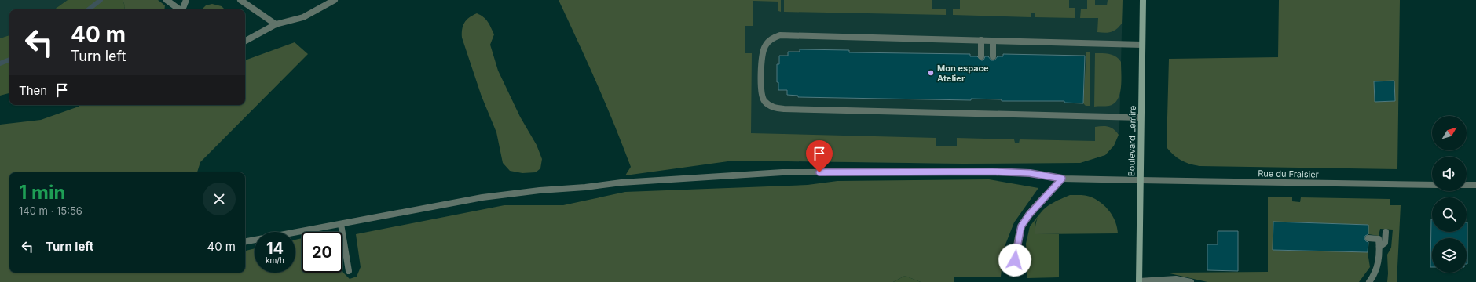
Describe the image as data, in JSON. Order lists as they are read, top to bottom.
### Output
{
  "streets": {
    "main road": ["Boulevard Lemire"],
    "street": ["Rue du Fraisier"]
  },
  "crossings": [
    ["Boulevard Lemire", "Rue du Fraisier"]
  ],
  "places": ["Mon espace Atelier"],
  "north": "top right",
  "page": {
    "turn": ["40 m", "Turn left"],
    "then": "Then",
    "heading": ["1 min", "140 m · 15:56"],
    "list": [
      {
        "name": "Turn left",
        "value": "40 m"
      }
    ],
    "speed": "14 km/h",
    "limit": "20"
  }
}
